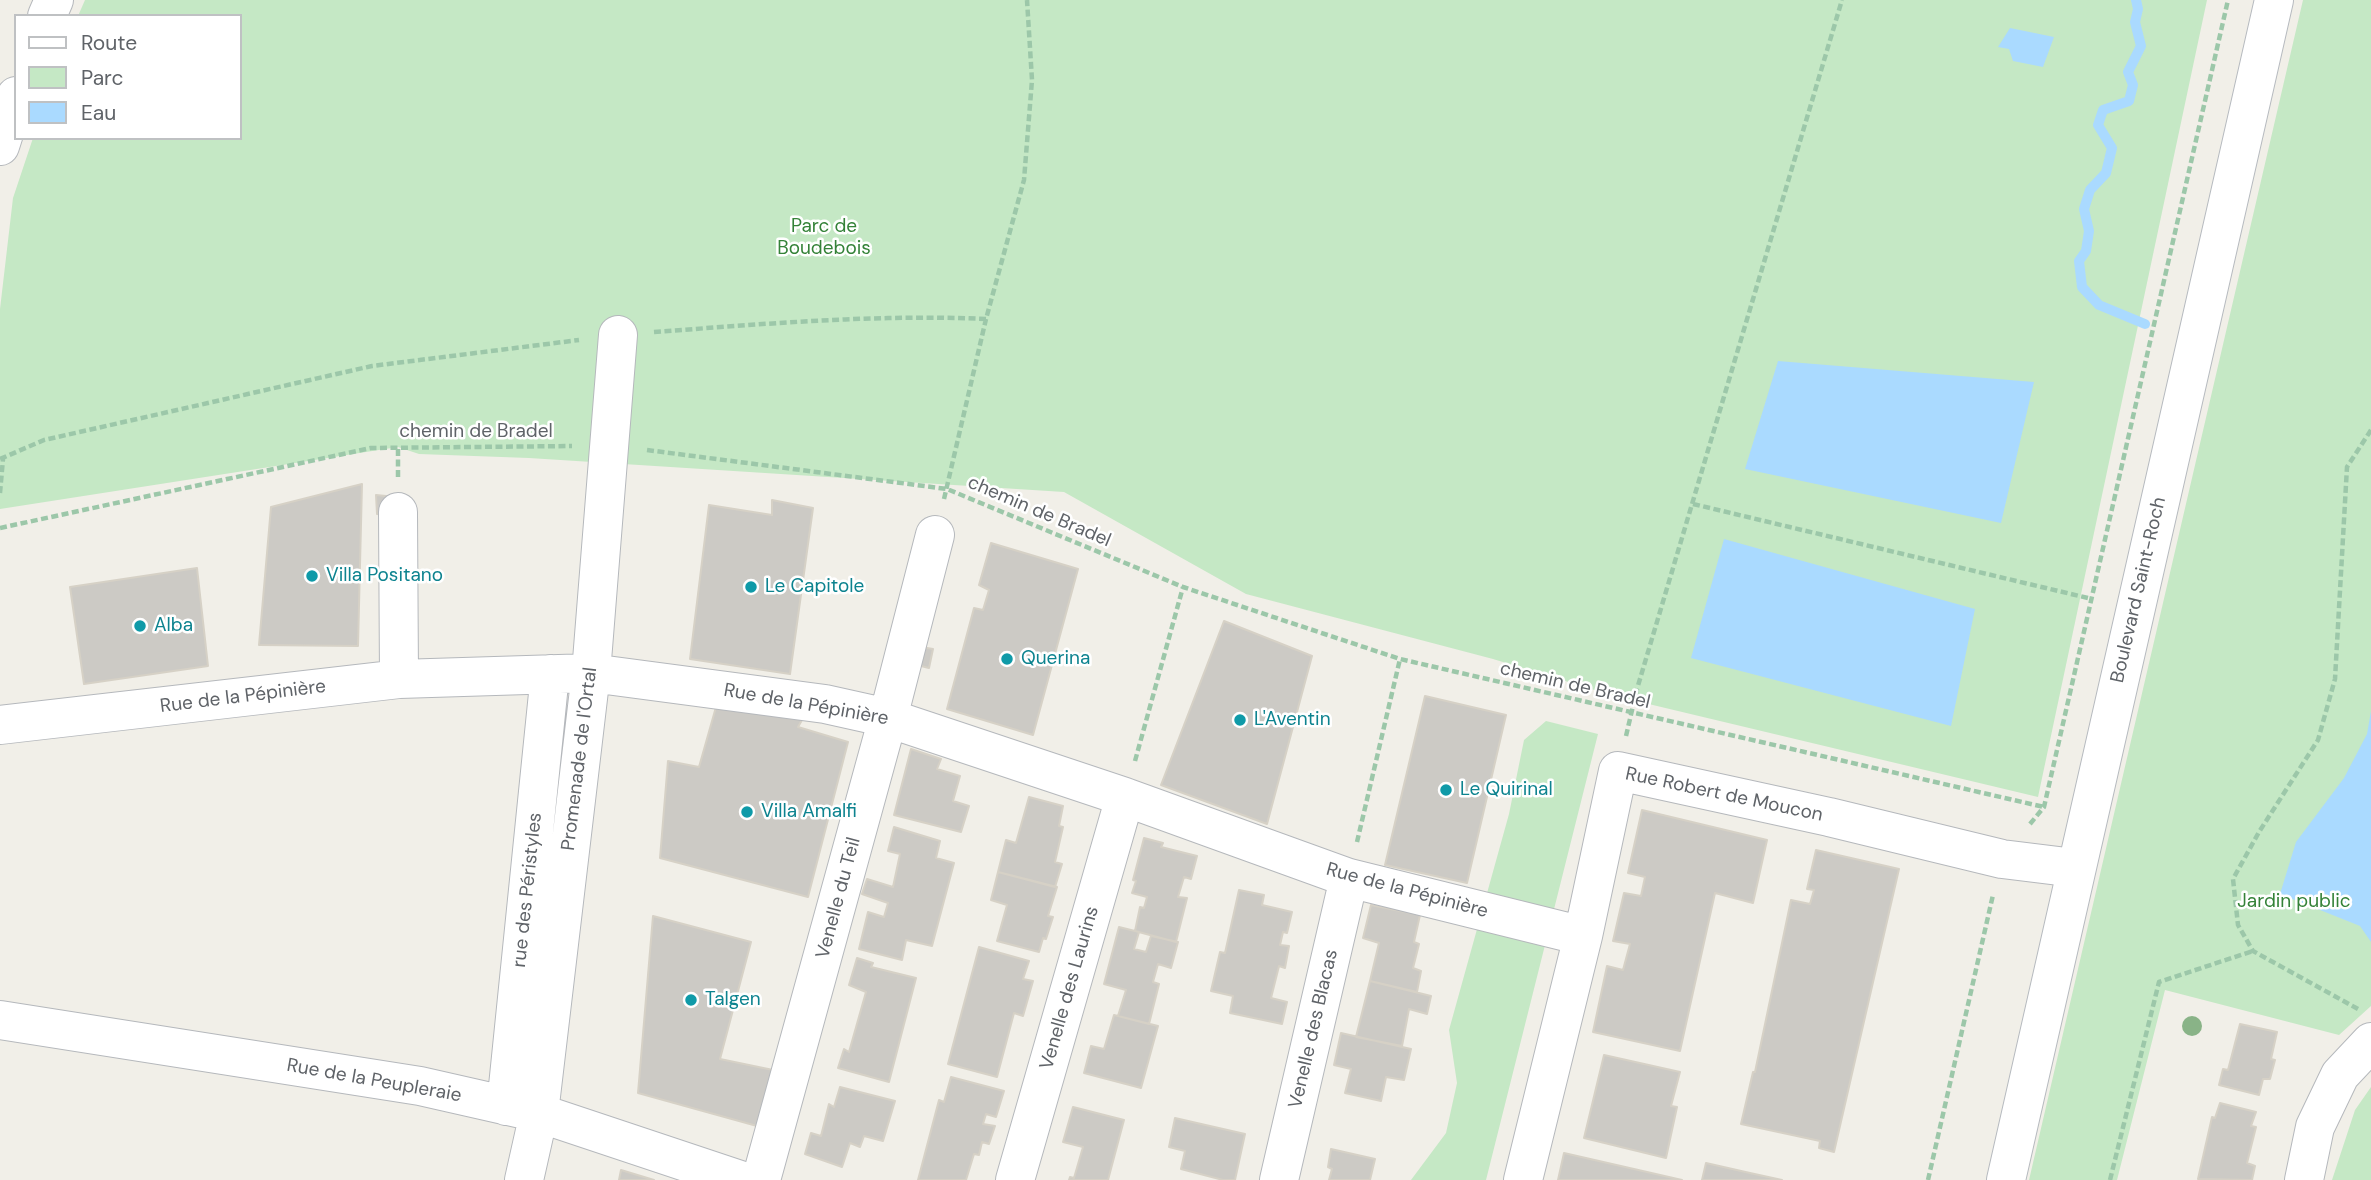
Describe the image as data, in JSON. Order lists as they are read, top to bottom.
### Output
{
  "streets": {
    "street": [
      "Boulevard Saint-Roch",
      "Rue de la Pépinière",
      "Promenade de l'Ortal",
      "Rue Robert de Moucon",
      "rue des Péristyles",
      "Venelle du Teil",
      "Venelle des Laurins",
      "Venelle des Blacas",
      "Rue de la Peupleraie"
    ],
    "path": ["chemin de Bradel"]
  },
  "crossings": [
    ["chemin de Bradel", "Promenade de l'Ortal"],
    ["Boulevard Saint-Roch", "Rue Robert de Moucon"],
    ["Rue de la Pépinière", "Promenade de l'Ortal"],
    ["Rue de la Pépinière", "Rue Robert de Moucon"],
    ["Rue de la Pépinière", "rue des Péristyles"],
    ["Rue de la Pépinière", "Venelle du Teil"],
    ["Rue de la Pépinière", "Venelle des Laurins"],
    ["Rue de la Pépinière", "Venelle des Blacas"],
    ["Promenade de l'Ortal", "rue des Péristyles"],
    ["Promenade de l'Ortal", "Rue de la Peupleraie"],
    ["rue des Péristyles", "Rue de la Peupleraie"]
  ],
  "parks": ["Parc de Boudebois", "Jardin public"],
  "places": [
    "Villa Positano",
    "Le Capitole",
    "Alba",
    "Querina",
    "L'Aventin",
    "Le Quirinal",
    "Villa Amalfi",
    "Talgen"
  ],
  "legend": ["Route", "Parc", "Eau"]
}
